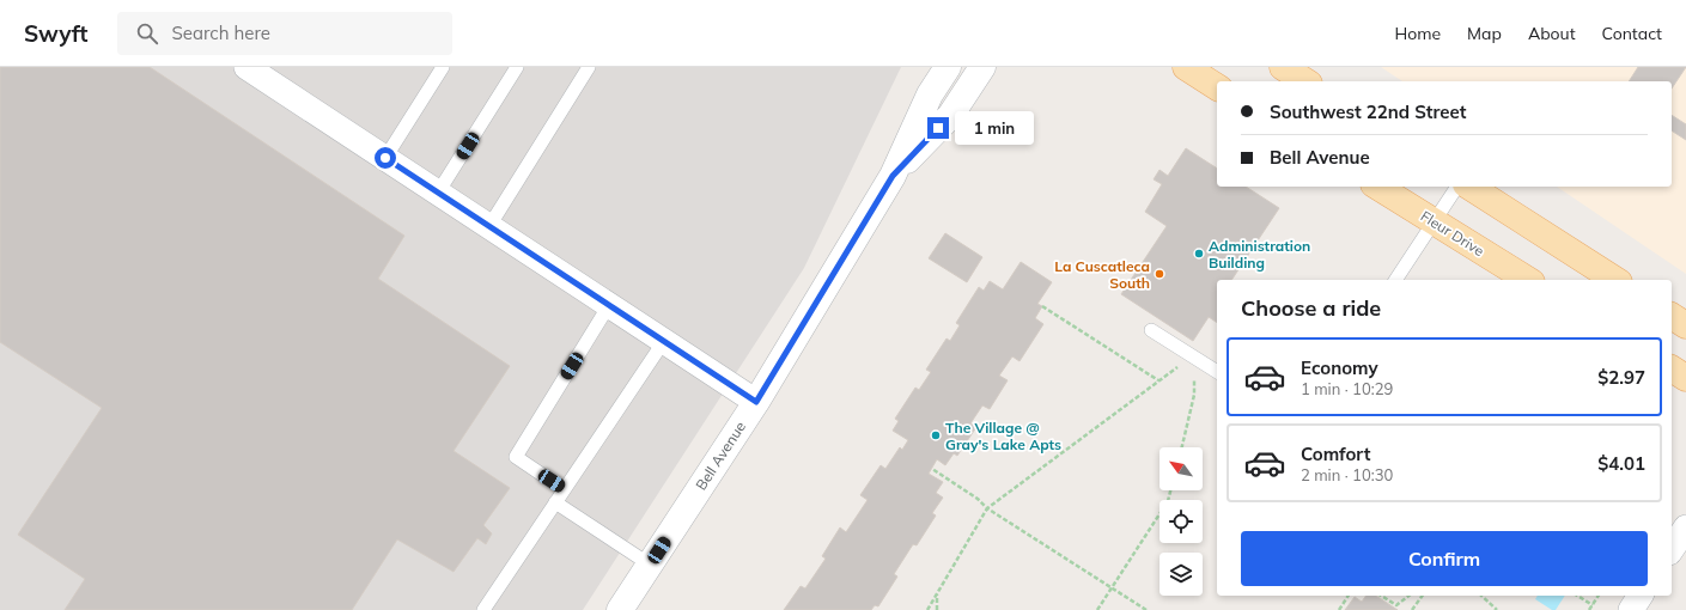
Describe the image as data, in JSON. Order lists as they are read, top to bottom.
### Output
{
  "streets": {
    "main road": ["Fleur Drive"],
    "street": ["Bell Avenue"]
  },
  "places": ["Administration Building", "La Cuscatleca South", "The Village @ Gray's Lake Apts"],
  "north": "top left",
  "page": {
    "header": "Swyft",
    "search": "Search here",
    "nav": [
      "Home",
      "Map",
      "About",
      "Contact"
    ],
    "banner": ["Southwest 22nd Street", "Bell Avenue"],
    "bubble": "1 min",
    "heading": "Choose a ride",
    "list": [
      {
        "name": "Economy",
        "note": "1 min · 10:29",
        "value": "$2.97"
      },
      {
        "name": "Comfort",
        "note": "2 min · 10:30",
        "value": "$4.01"
      }
    ],
    "buttons": "Confirm"
  }
}
